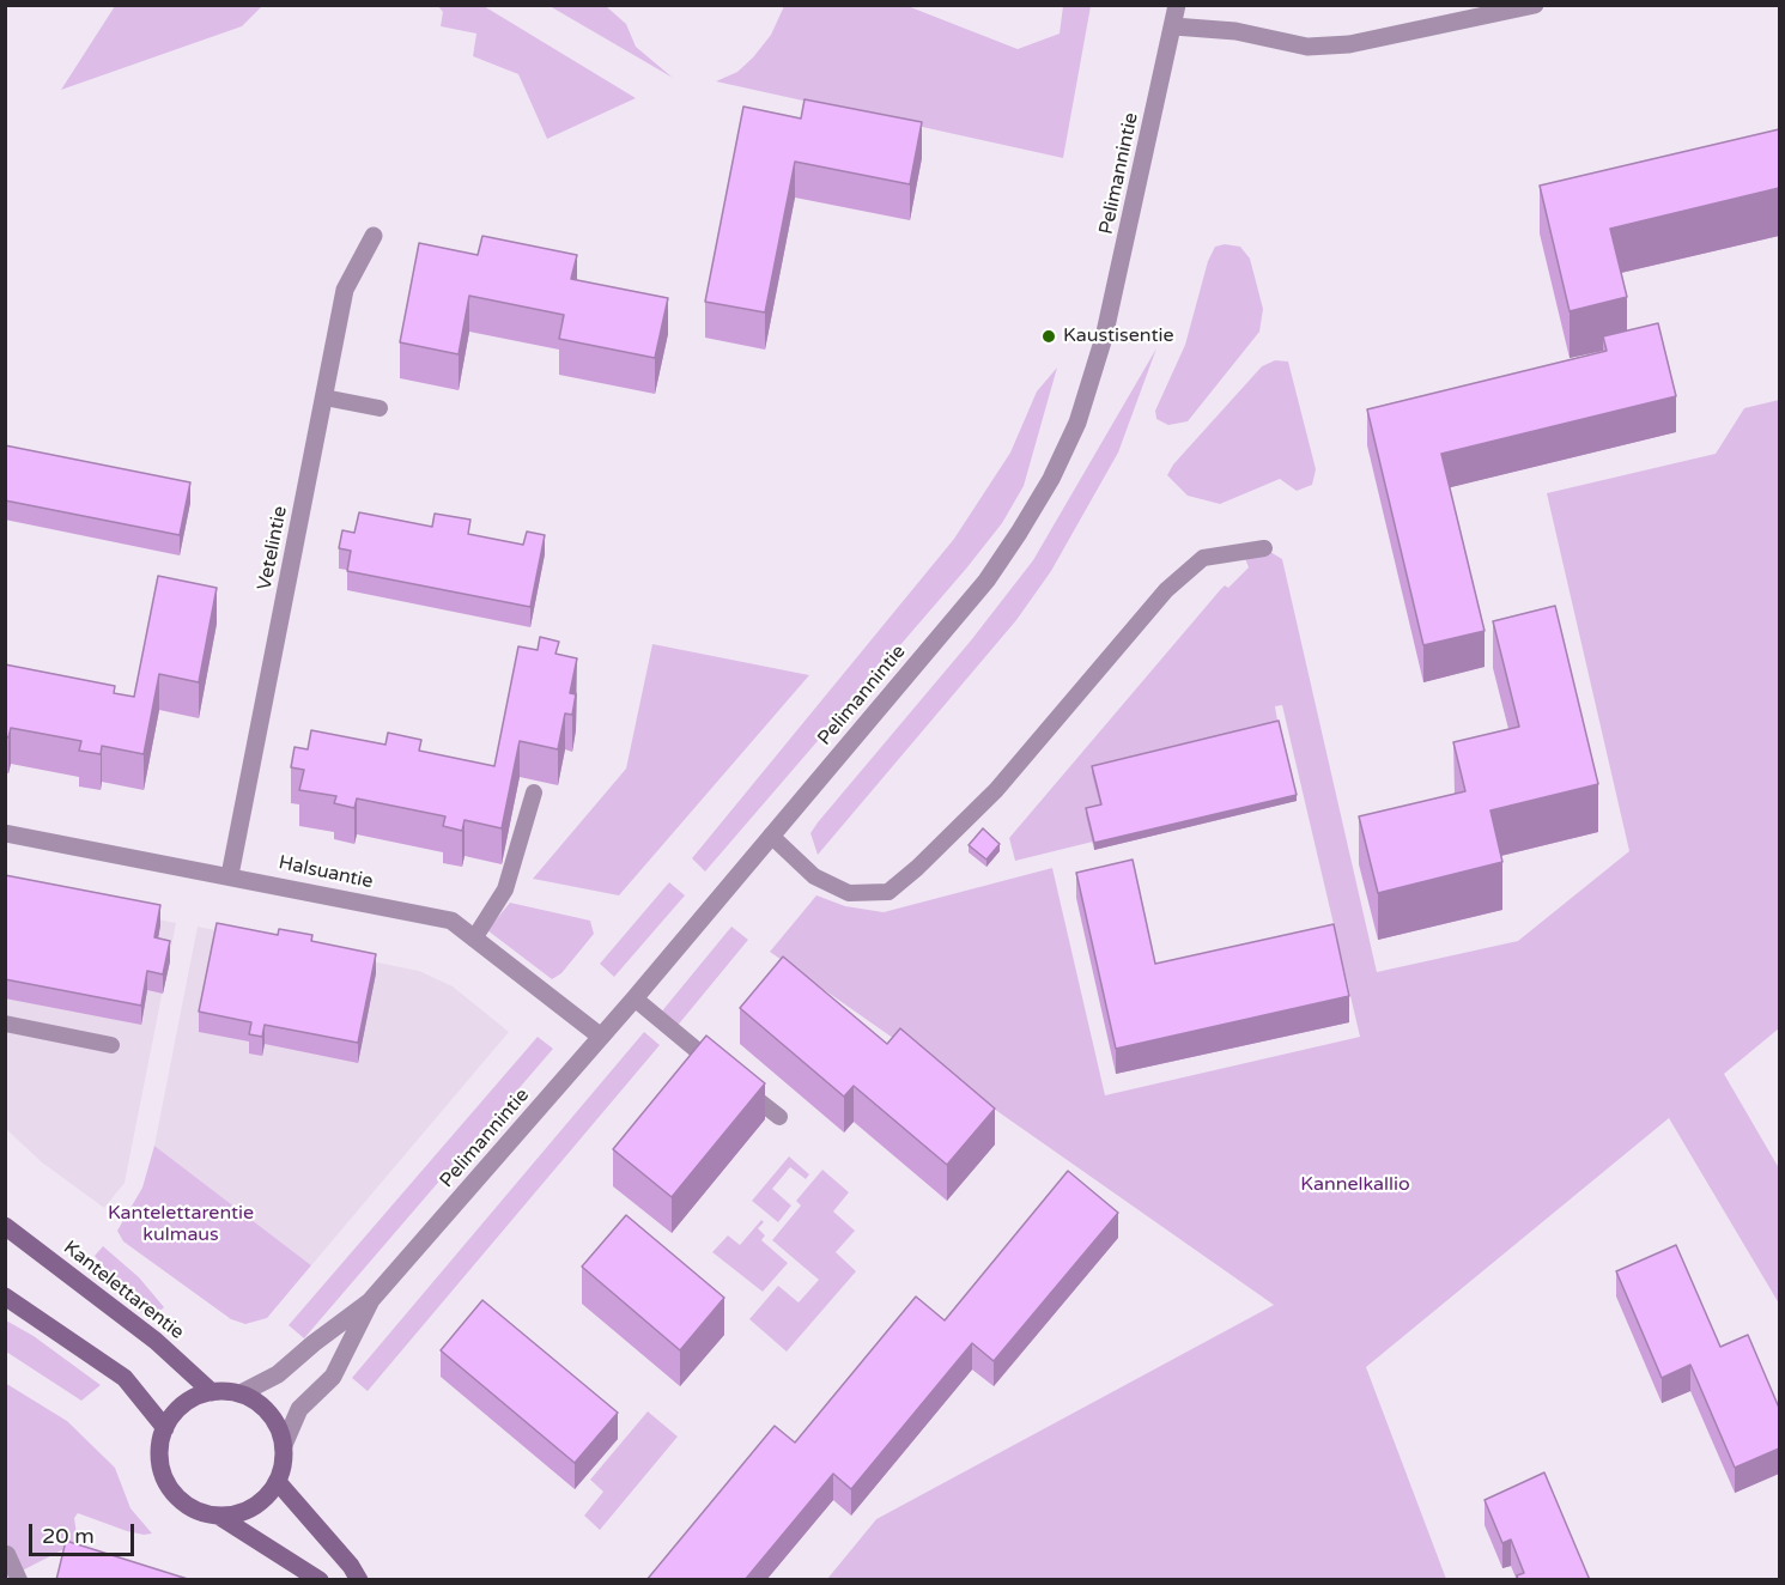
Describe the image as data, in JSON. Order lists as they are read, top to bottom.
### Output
{
  "streets": {
    "main road": ["Kantelettarentie"],
    "street": ["Pelimannintie", "Vetelintie", "Halsuantie"]
  },
  "crossings": [
    ["Pelimannintie", "Halsuantie"],
    ["Pelimannintie", "Kantelettarentie"],
    ["Vetelintie", "Halsuantie"]
  ],
  "parks": ["Kannelkallio", "Kantelettarentie kulmaus"],
  "places": ["Kaustisentie"],
  "scale_bar": "20 m"
}
